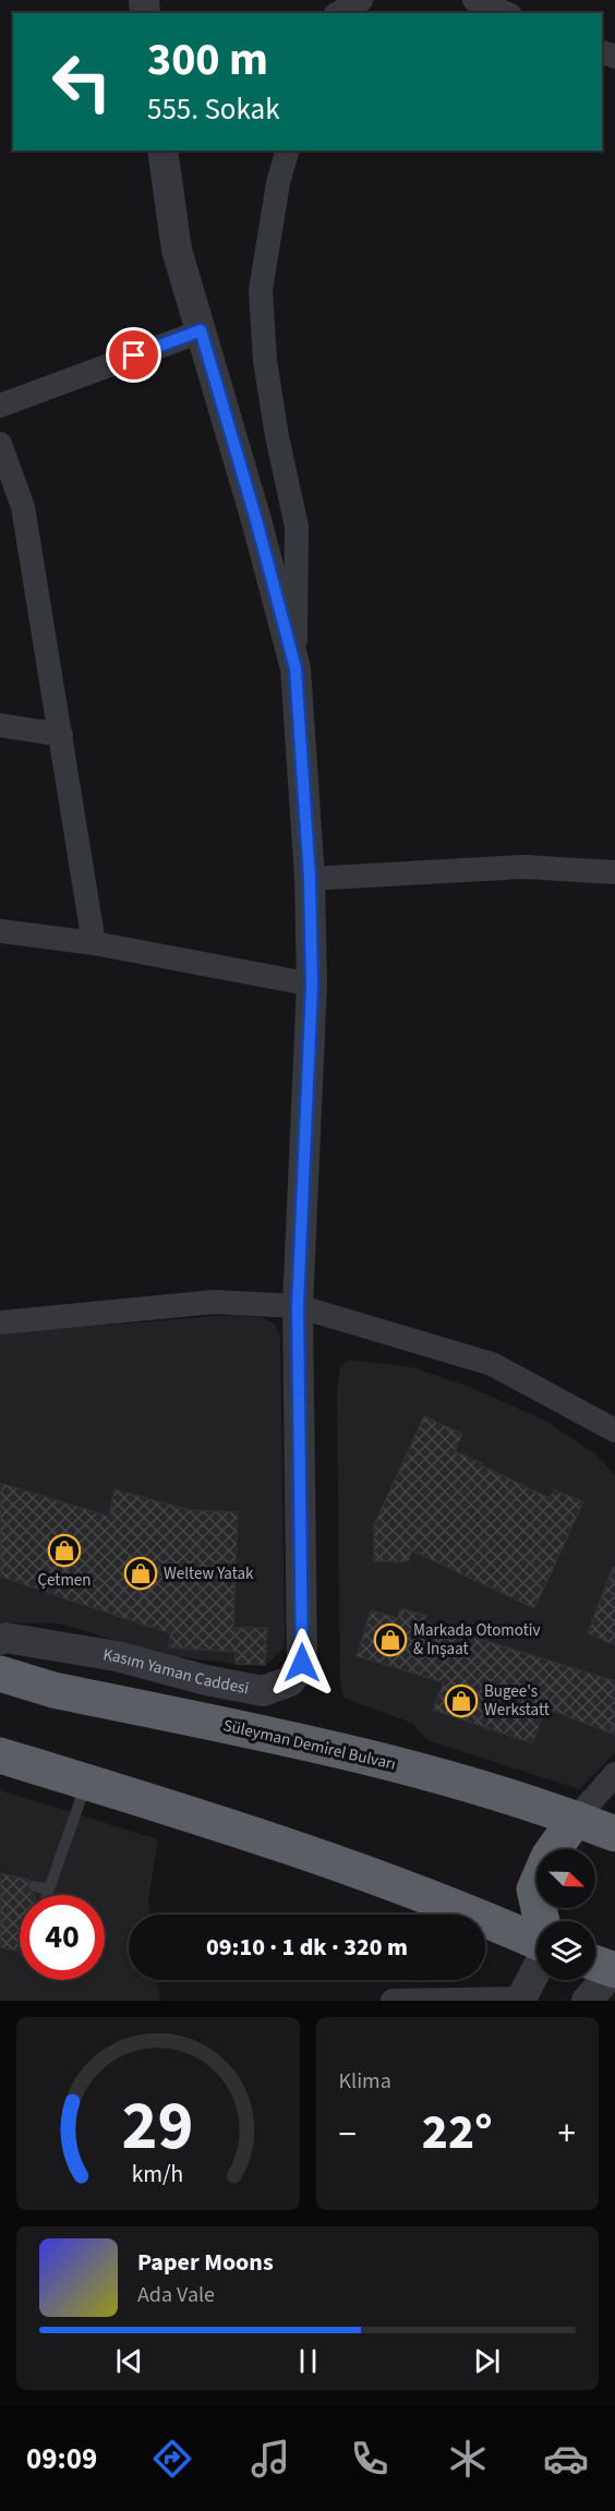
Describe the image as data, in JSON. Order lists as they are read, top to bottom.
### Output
{
  "streets": {
    "highway": ["Süleyman Demirel Bulvarı"],
    "street": ["Kasım Yaman Caddesi"]
  },
  "places": {
    "shop": [
      "Çetmen",
      "Weltew Yatak",
      "Markada Otomotiv & Inşaat",
      "Bugee's Werkstatt"
    ]
  },
  "north": "bottom right",
  "page": {
    "turn": ["300 m", "555. Sokak"],
    "limit": "40",
    "trip": "09:10 · 1 dk · 320 m",
    "tile": "Klima",
    "heat": ["−", "22°", "+"],
    "song": ["Paper Moons", "Ada Vale"],
    "tabs": "09:09",
    "gauge": ["29", "km/h"]
  }
}
